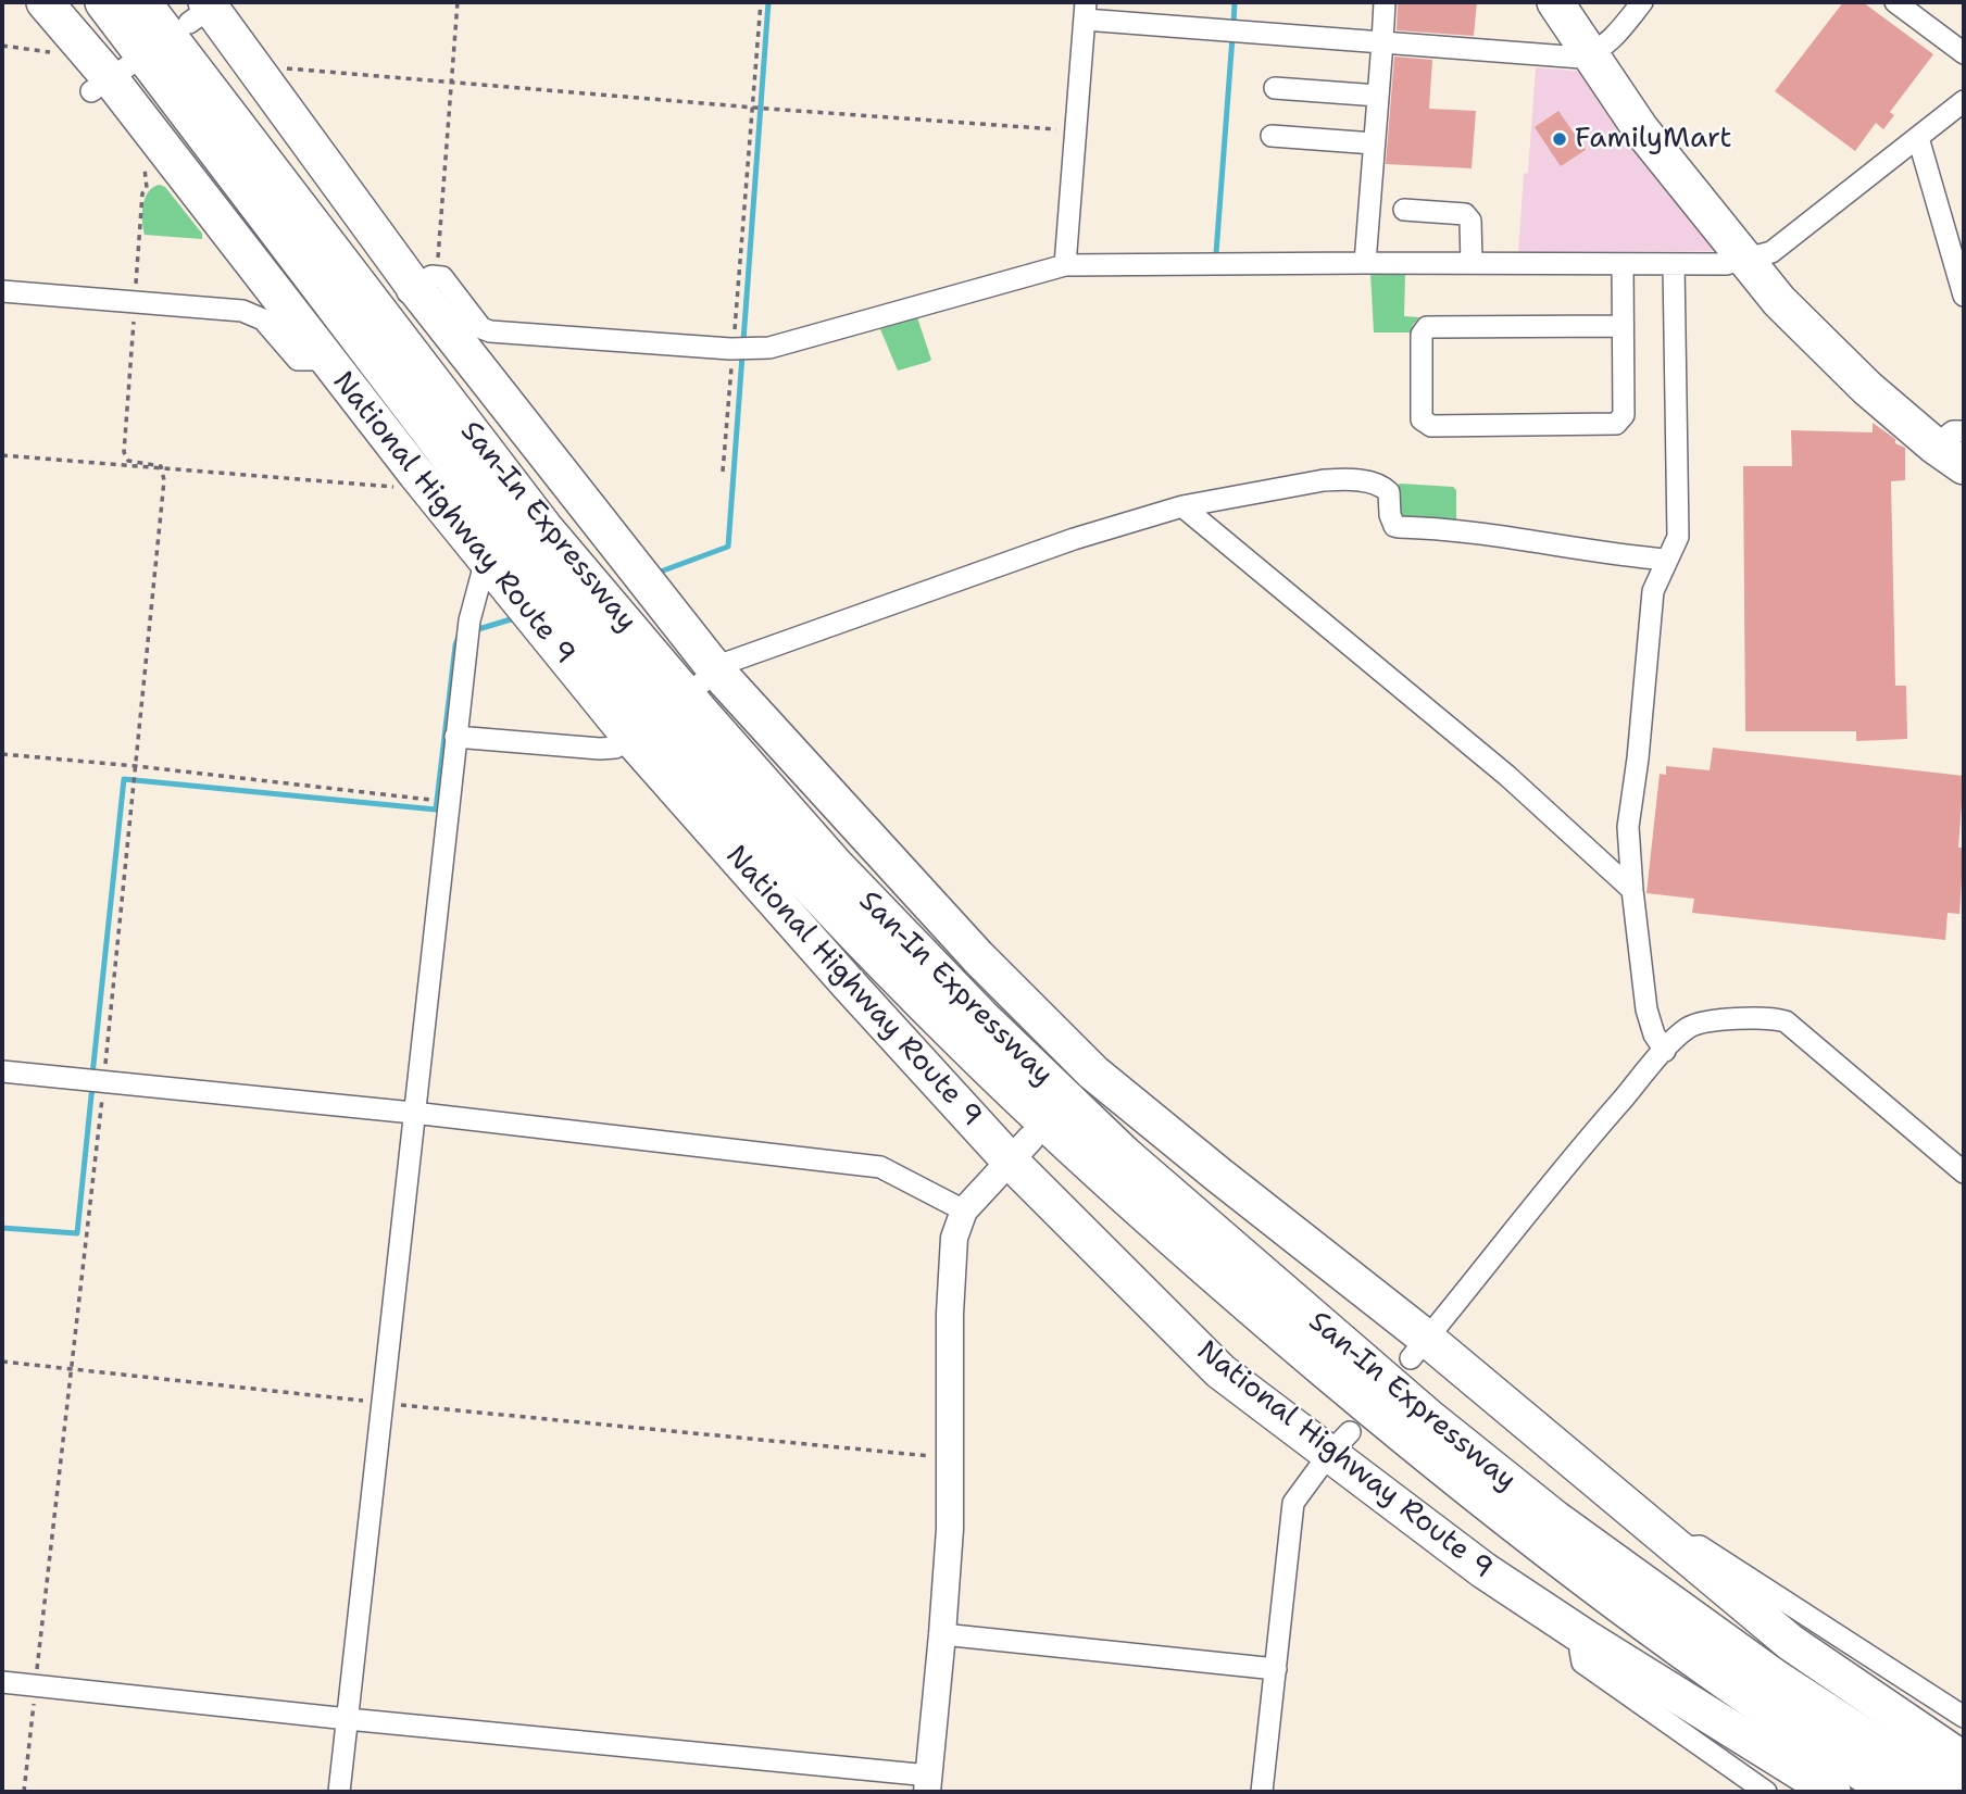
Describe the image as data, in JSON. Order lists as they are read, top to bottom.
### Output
{
  "streets": {
    "highway": ["National Highway Route 9", "San-In Expressway"]
  },
  "places": ["FamilyMart"]
}
